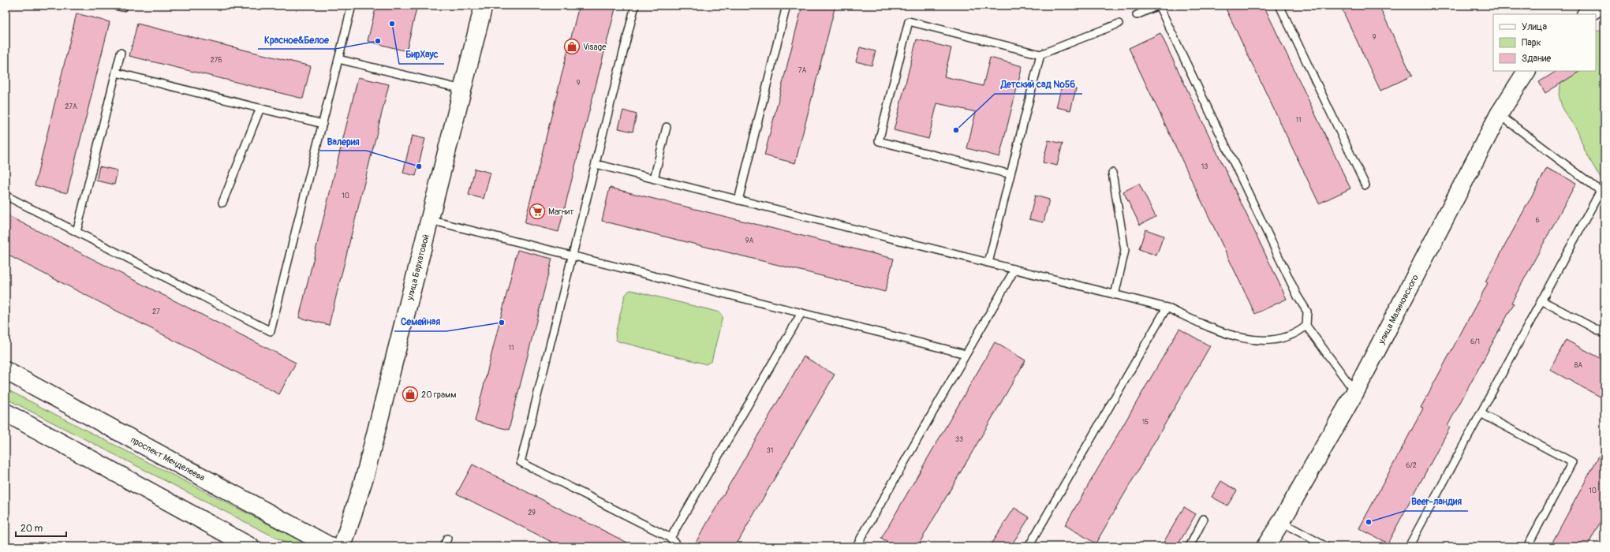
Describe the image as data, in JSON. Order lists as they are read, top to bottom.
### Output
{
  "streets": {
    "street": ["улица Бархатовой", "улица Малиновского", "проспект Менделеева"]
  },
  "places": {
    "other": [
      "БирХаус",
      "Красное&Белое",
      "Детский сад №56",
      "Валерия",
      "Семейная",
      "Beer-ландия"
    ],
    "shop": ["Visage", "20 грамм"],
    "supermarket": ["Магнит"]
  },
  "house_numbers": [
    "9",
    "27Б",
    "7А",
    "9",
    "27А",
    "11",
    "13",
    "10",
    "6",
    "9А",
    "27",
    "6/1",
    "11",
    "8А",
    "15",
    "33",
    "31",
    "6/2",
    "10",
    "29"
  ],
  "legend": ["Улица", "Парк", "Здание"],
  "scale_bar": "20 m"
}
